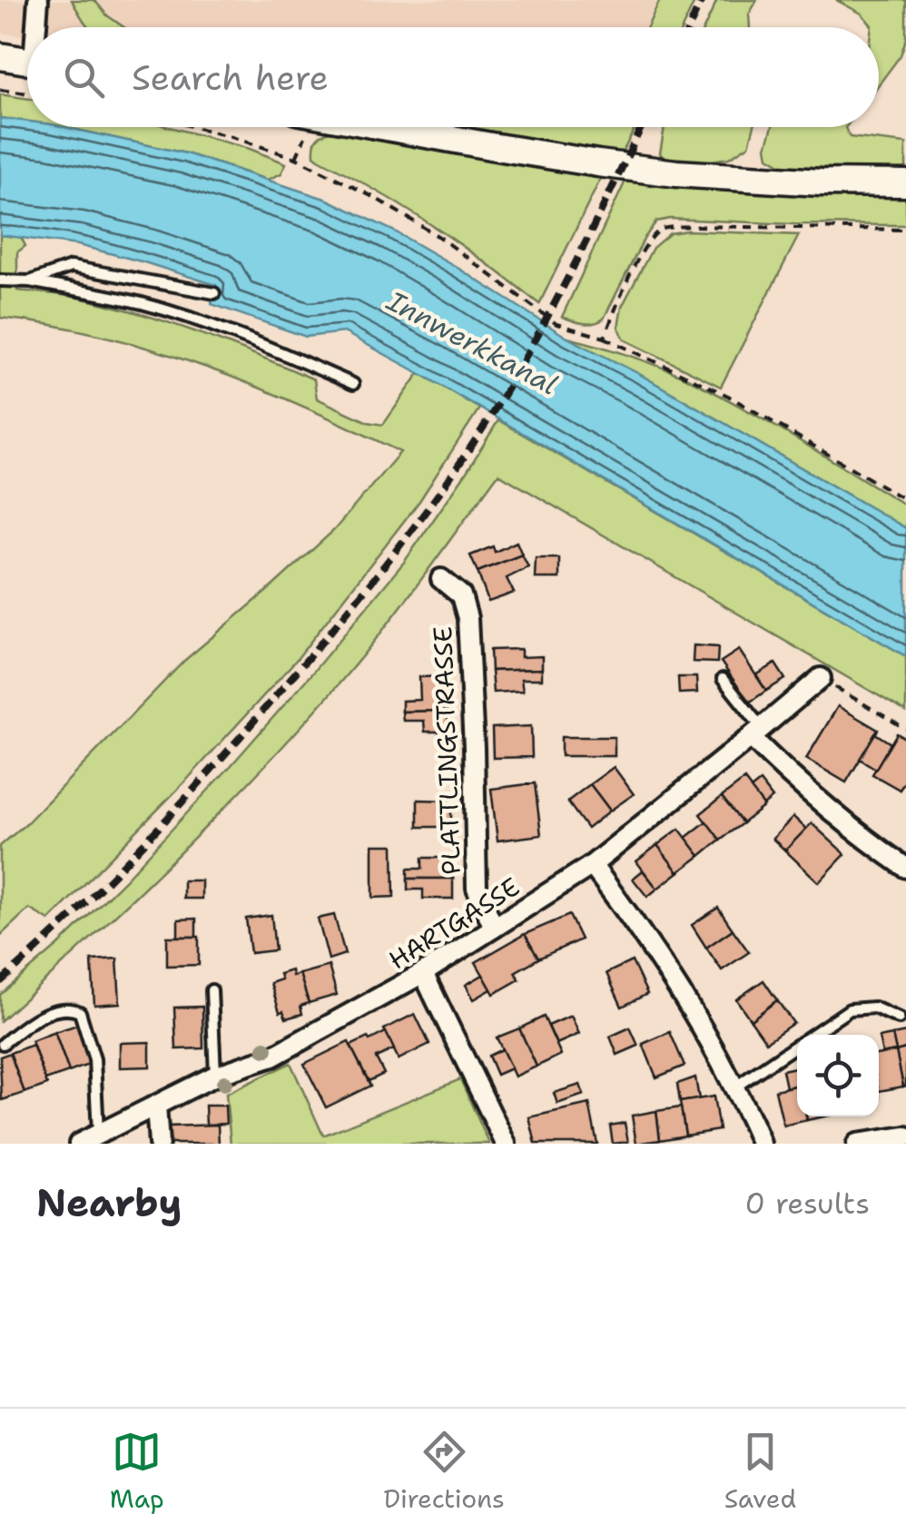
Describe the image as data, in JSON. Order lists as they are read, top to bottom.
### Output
{
  "streets": {
    "street": ["PLATTLINGSTRASSE", "HARTGASSE"]
  },
  "crossings": [
    ["PLATTLINGSTRASSE", "HARTGASSE"]
  ],
  "water": ["Innwerkkanal"],
  "page": {
    "search": "Search here",
    "heading": ["Nearby", "0 results"],
    "nav": ["Map", "Directions", "Saved"]
  }
}
